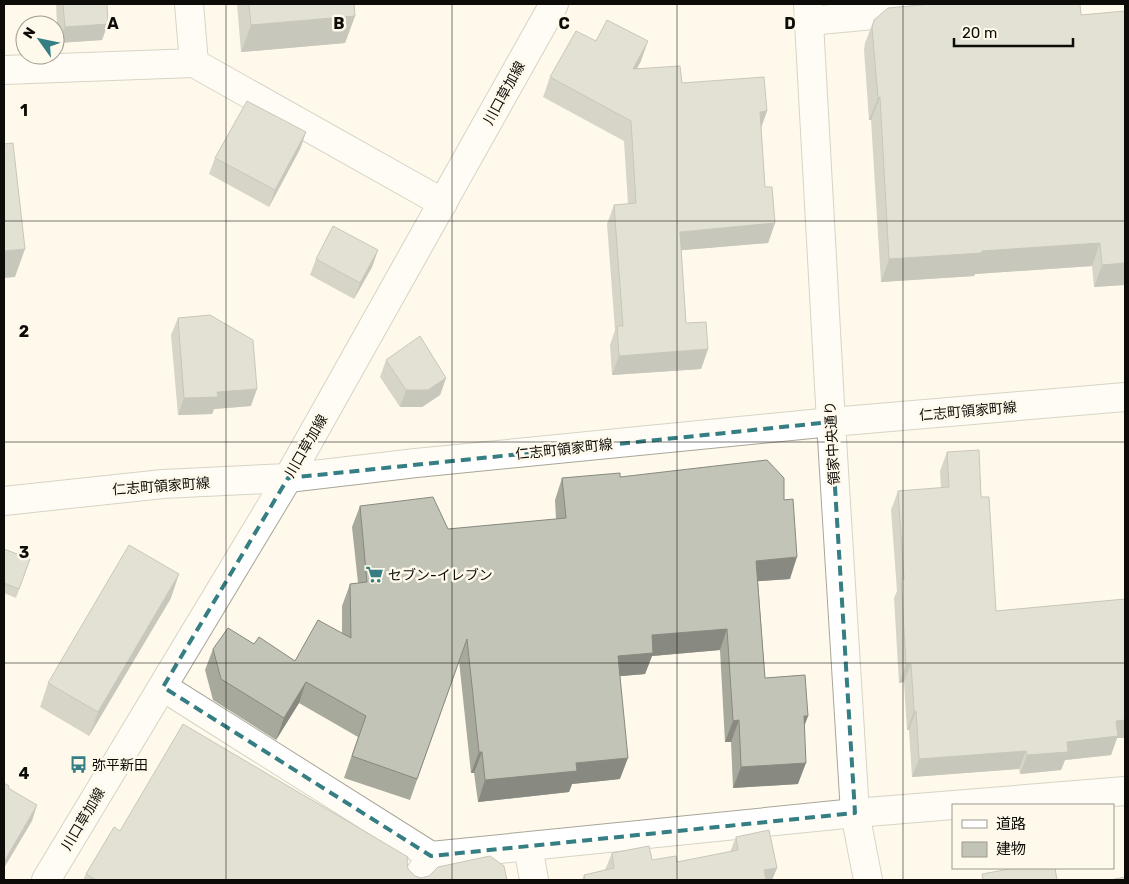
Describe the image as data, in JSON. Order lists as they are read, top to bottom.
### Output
{
  "streets": {
    "street": ["川口草加線", "仁志町領家町線", "領家中央通り"]
  },
  "crossings": [
    ["川口草加線", "仁志町領家町線"],
    ["仁志町領家町線", "領家中央通り"]
  ],
  "places": {
    "supermarket": ["セブン-イレブン"],
    "bus stop": ["弥平新田"]
  },
  "legend": ["道路", "建物"],
  "scale_bar": "20 m",
  "north": "top left",
  "grid": {
    "columns": [
      "A",
      "B",
      "C",
      "D"
    ],
    "rows": [
      "1",
      "2",
      "3",
      "4"
    ]
  }
}
